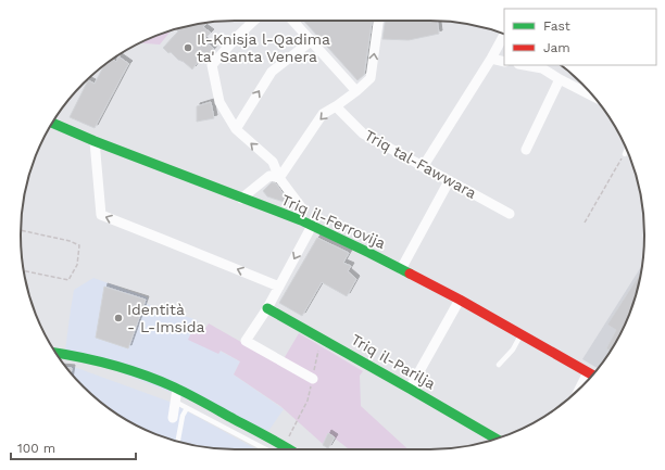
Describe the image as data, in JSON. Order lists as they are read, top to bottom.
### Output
{
  "streets": {
    "main road": ["Triq il-Ferrovija", "Triq il-Parilja"],
    "street": ["Triq tal-Fawwara"]
  },
  "places": ["Il-Knisja l-Qadima ta' Santa Venera", "Identità - L-Imsida"],
  "legend": ["Fast", "Jam"],
  "scale_bar": "100 m"
}
